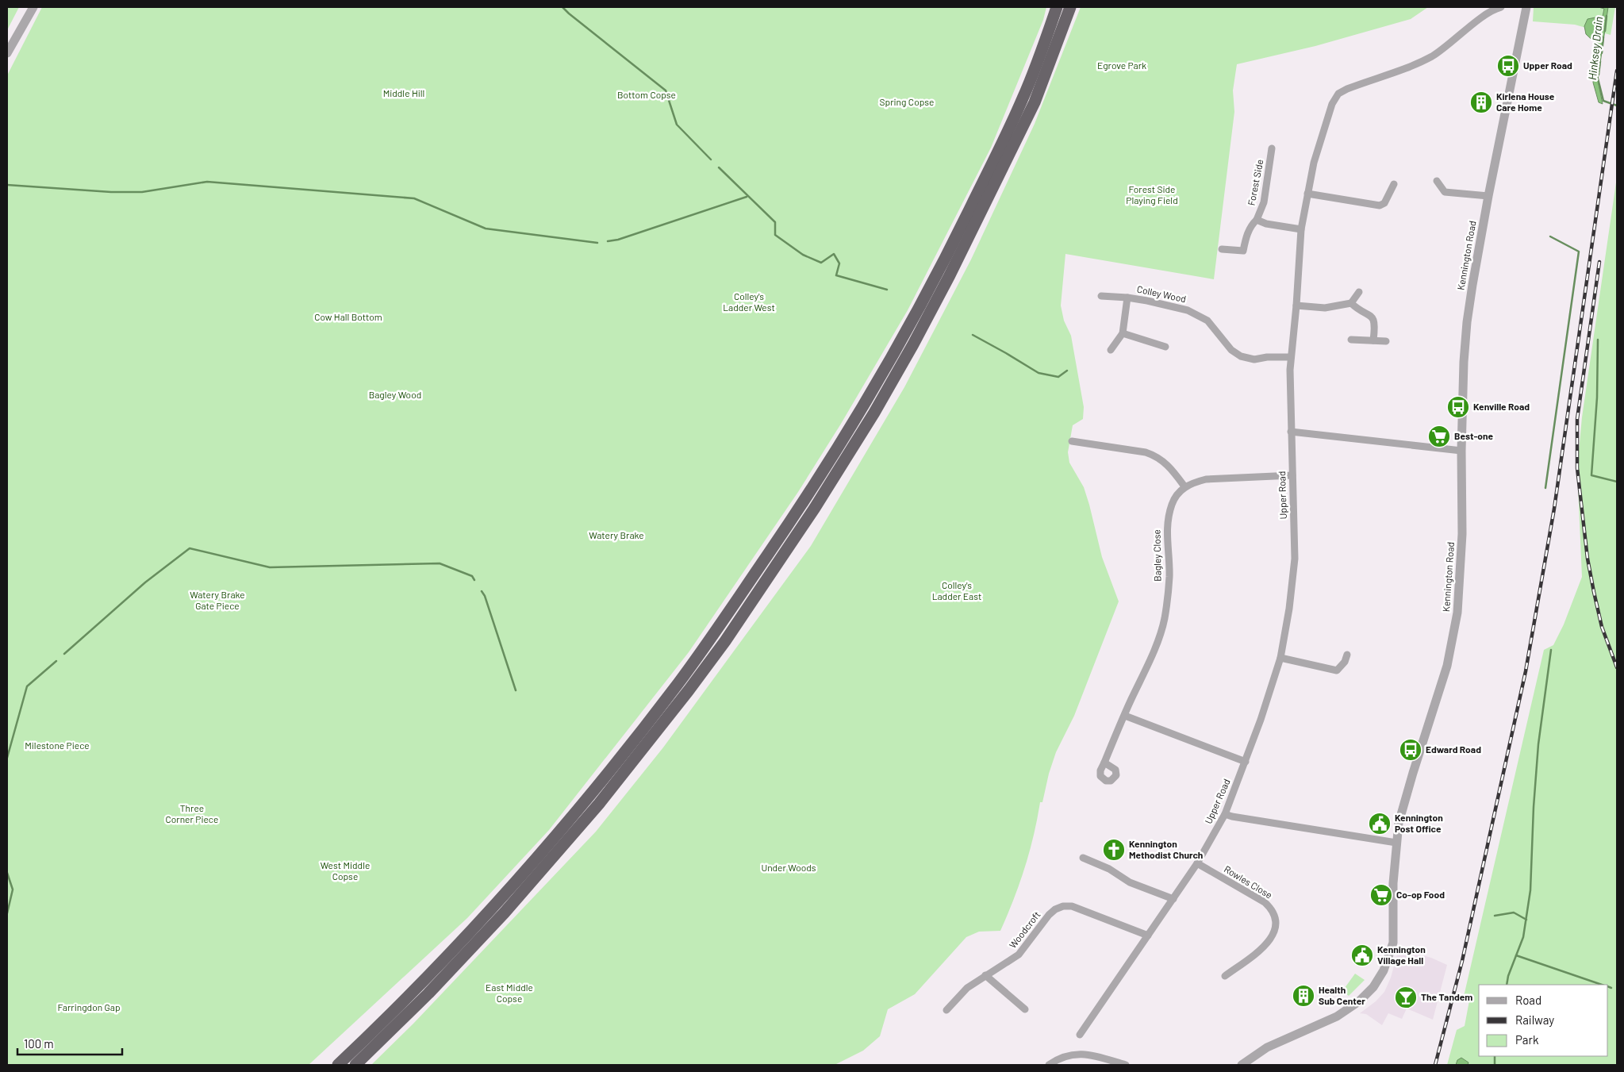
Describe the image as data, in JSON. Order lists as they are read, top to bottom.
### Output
{
  "streets": {
    "street": [
      "Forest Side",
      "Kennington Road",
      "Colley Wood",
      "Upper Road",
      "Bagley Close",
      "Rowles Close",
      "Woodcroft"
    ]
  },
  "crossings": [
    ["Forest Side", "Upper Road"],
    ["Colley Wood", "Upper Road"],
    ["Upper Road", "Rowles Close"],
    ["Upper Road", "Woodcroft"]
  ],
  "water": ["Hinksey Drain"],
  "parks": [
    "Egrove Park",
    "Middle Hill",
    "Bottom Copse",
    "Spring Copse",
    "Forest Side Playing Field",
    "Colley's Ladder West",
    "Cow Hall Bottom",
    "Bagley Wood",
    "Watery Brake",
    "Colley's Ladder East",
    "Watery Brake Gate Piece",
    "Milestone Piece",
    "Three Corner Piece",
    "West Middle Copse",
    "Under Woods",
    "East Middle Copse",
    "Farringdon Gap"
  ],
  "places": {
    "bus stop": ["Upper Road", "Kenville Road", "Edward Road"],
    "building": ["Kirlena House Care Home", "Health Sub Center"],
    "supermarket": ["Best-one", "Co-op Food"],
    "public building": ["Kennington Post Office", "Kennington Village Hall"],
    "church": ["Kennington Methodist Church"],
    "bar": ["The Tandem"]
  },
  "legend": ["Road", "Railway", "Park"],
  "scale_bar": "100 m"
}
